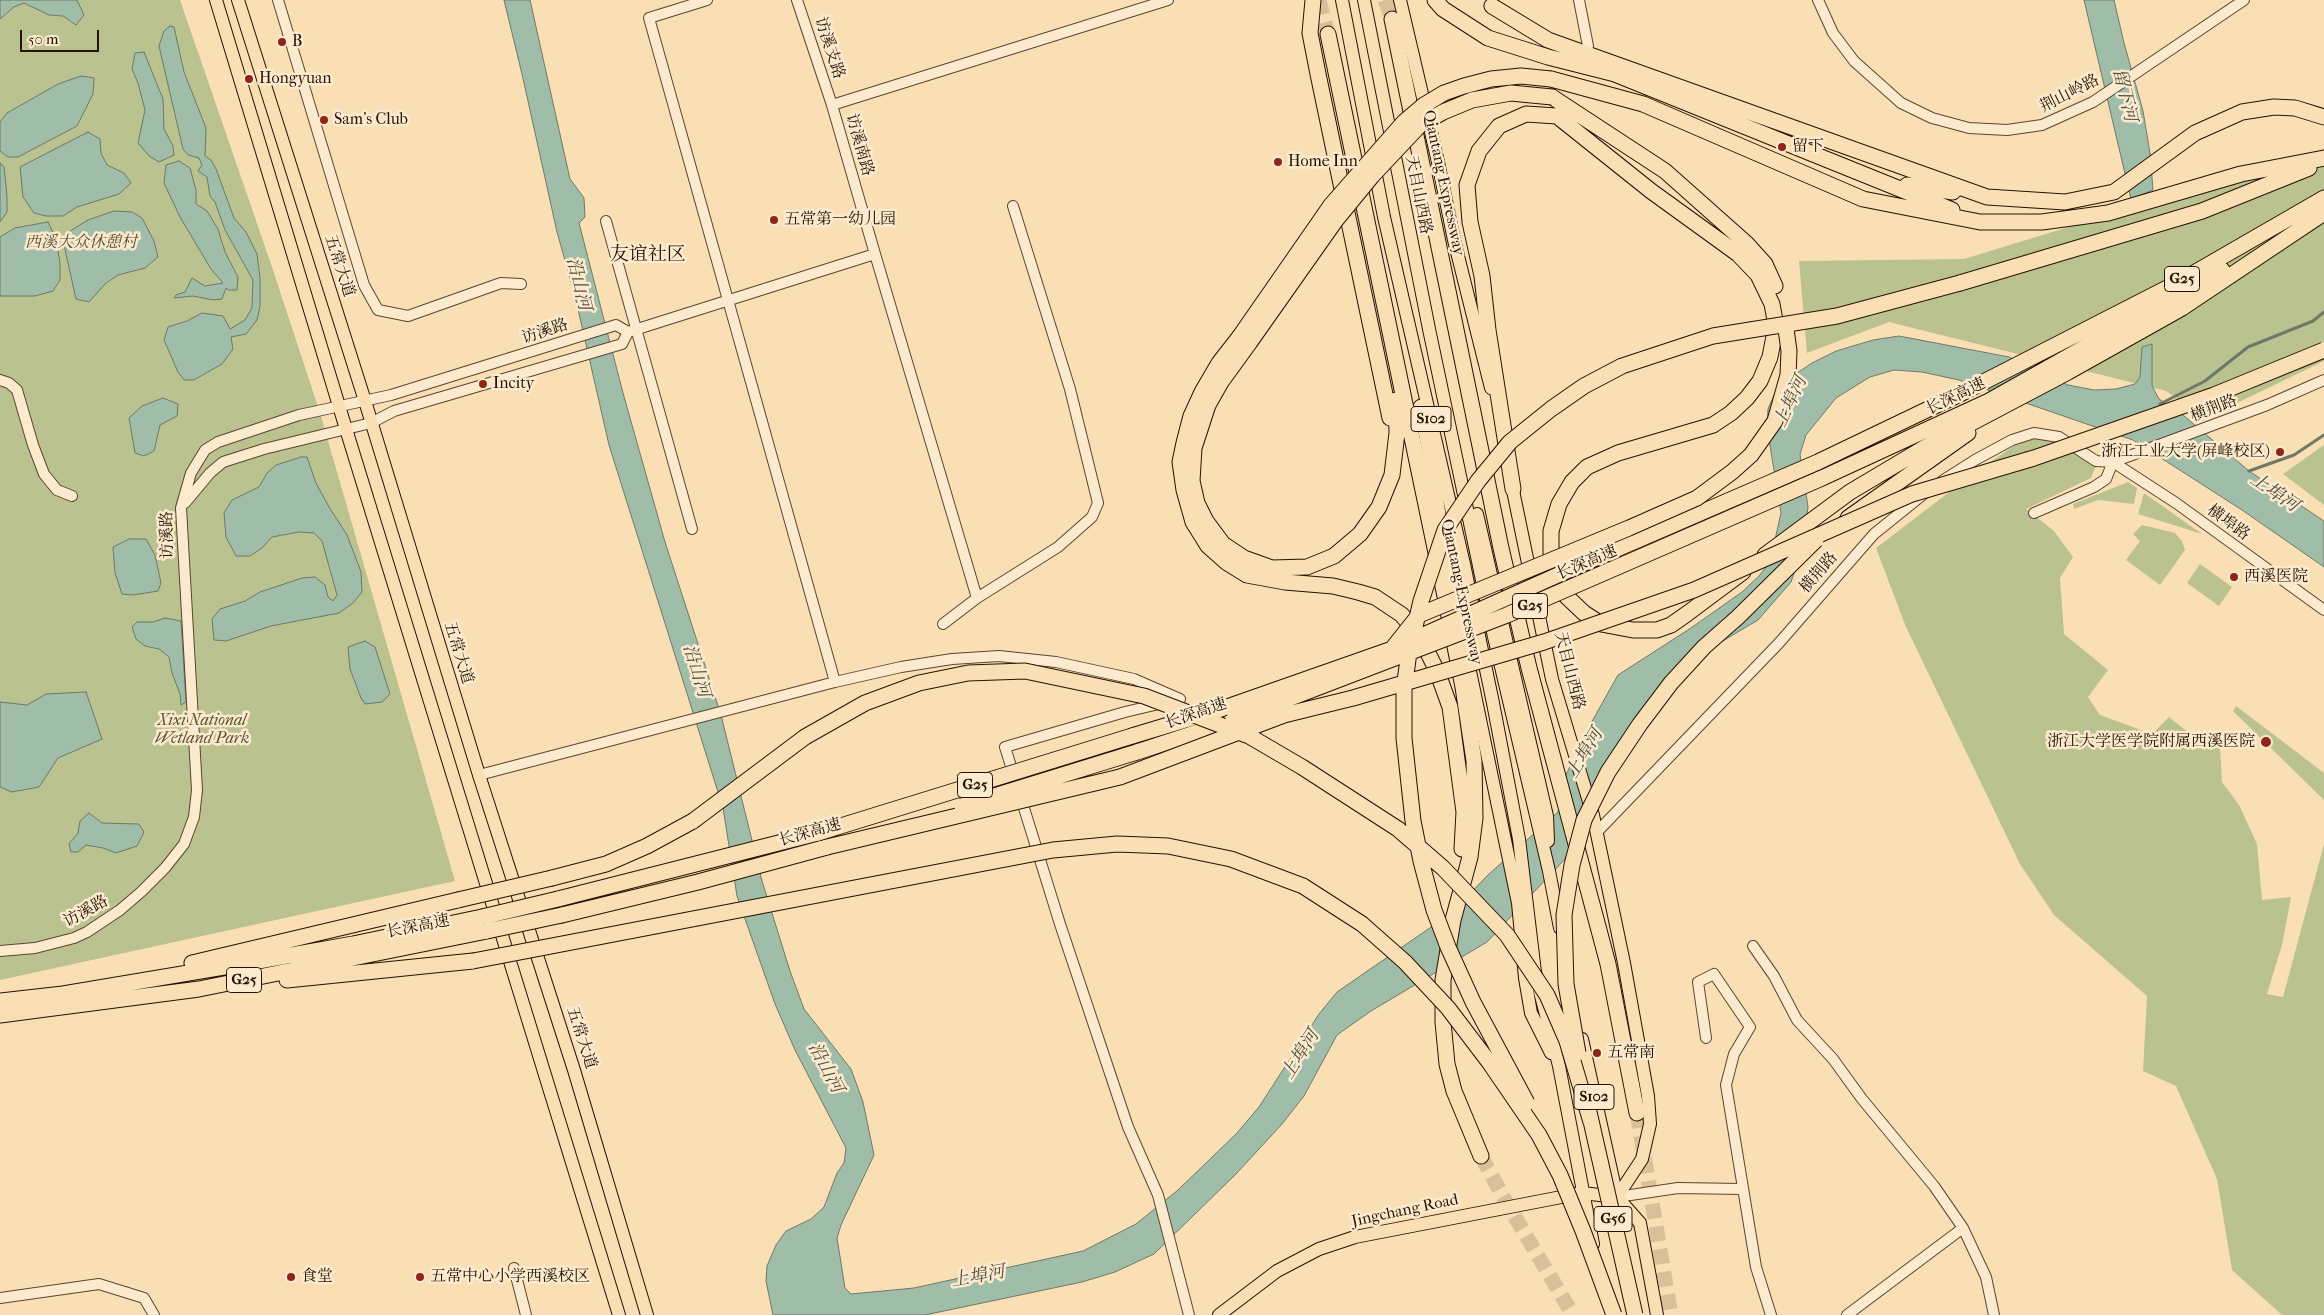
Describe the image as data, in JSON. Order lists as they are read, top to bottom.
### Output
{
  "streets": {
    "highway": [
      "Qiantang Expressway",
      "G25",
      "长深高速",
      "G56"
    ],
    "main road": [
      "天目山西路",
      "五常大道",
      "S102",
      "Jingchang Road"
    ],
    "street": [
      "访溪支路",
      "荆山岭路",
      "访溪南路",
      "访溪路",
      "横荆路",
      "横埠路"
    ]
  },
  "crossings": [
    ["访溪支路", "访溪南路"],
    ["天目山西路", "横荆路"],
    ["天目山西路", "Jingchang Road"],
    ["五常大道", "访溪路"],
    ["横荆路", "横埠路"],
    ["S102", "Jingchang Road"]
  ],
  "districts": ["友谊社区"],
  "water": ["留下河", "沿山河", "上埠河"],
  "parks": ["西溪大众休憩村", "Xixi National Wetland Park"],
  "places": [
    "B",
    "Hongyuan",
    "Sam's Club",
    "留下",
    "Home Inn",
    "五常第一幼儿园",
    "Incity",
    "浙江工业大学(屏峰校区)",
    "西溪医院",
    "浙江大学医学院附属西溪医院",
    "五常南",
    "食堂",
    "五常中心小学西溪校区"
  ],
  "scale_bar": "50 m"
}
